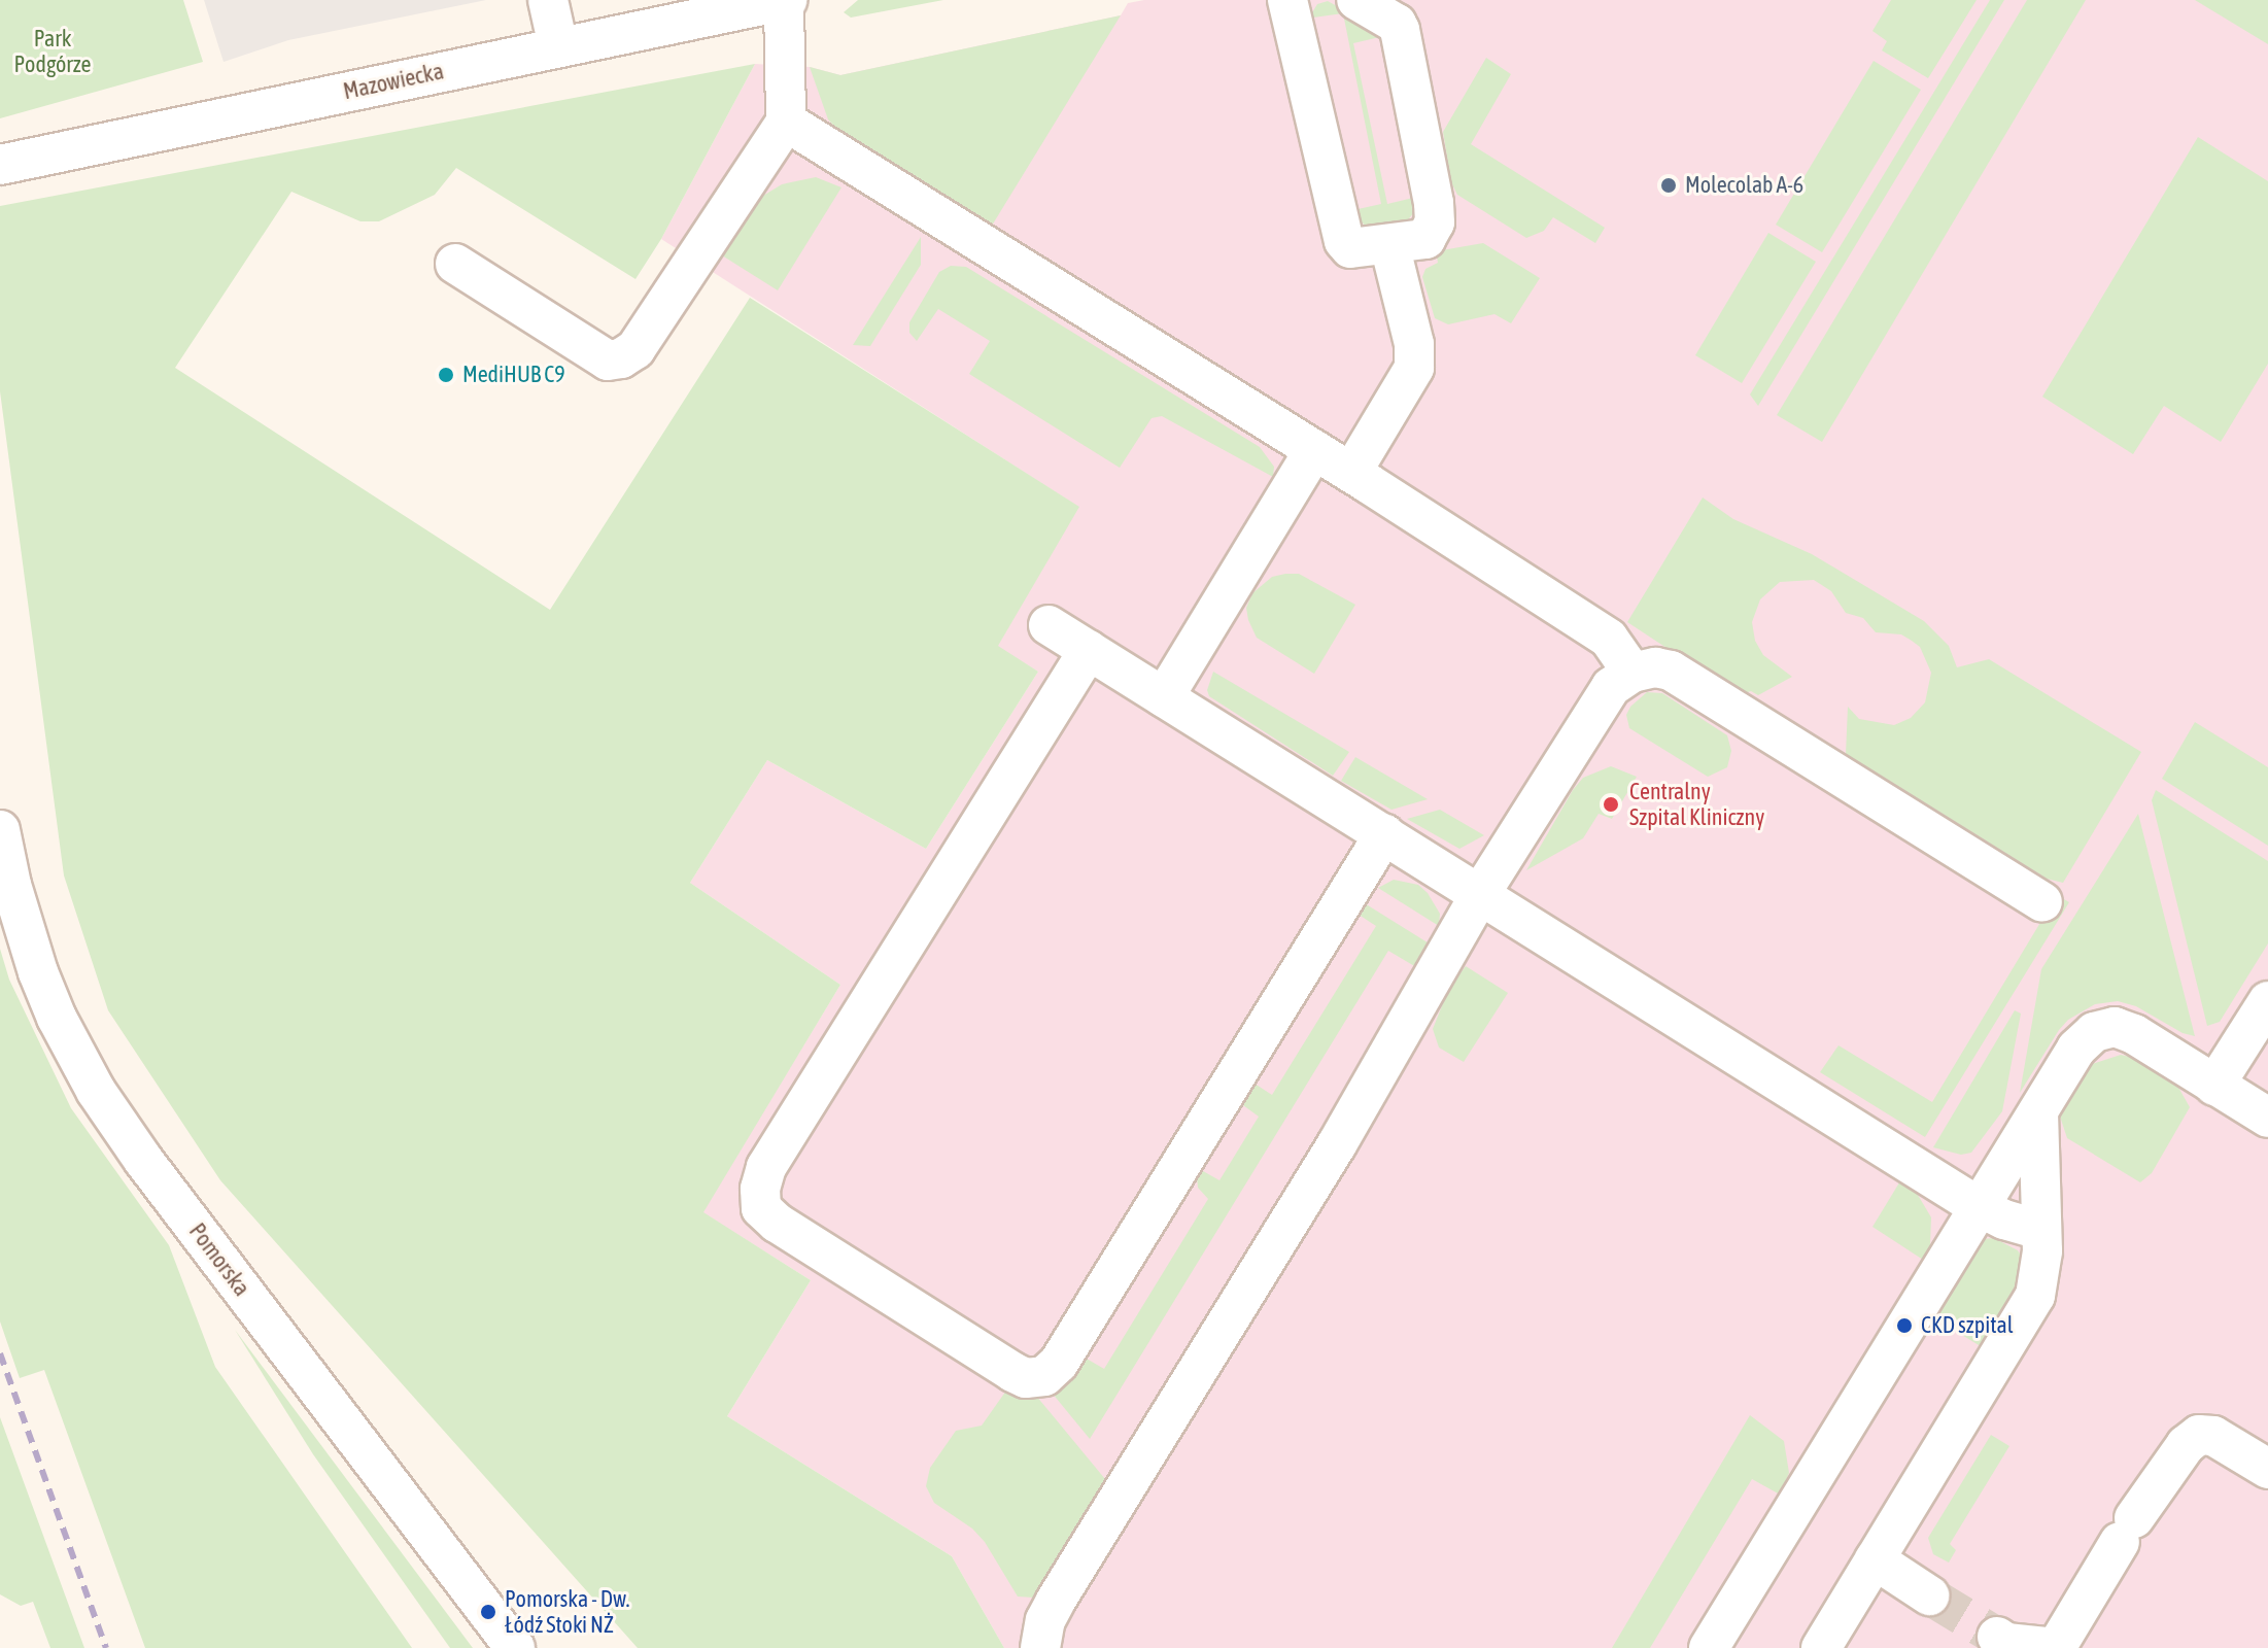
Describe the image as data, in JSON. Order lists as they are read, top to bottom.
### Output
{
  "streets": {
    "street": ["Mazowiecka", "Pomorska"]
  },
  "parks": ["Park Podgórze"],
  "places": [
    "Molecolab A-6",
    "MediHUB C9",
    "Centralny Szpital Kliniczny",
    "CKD szpital",
    "Pomorska - Dw. Łódź Stoki NŻ"
  ]
}
